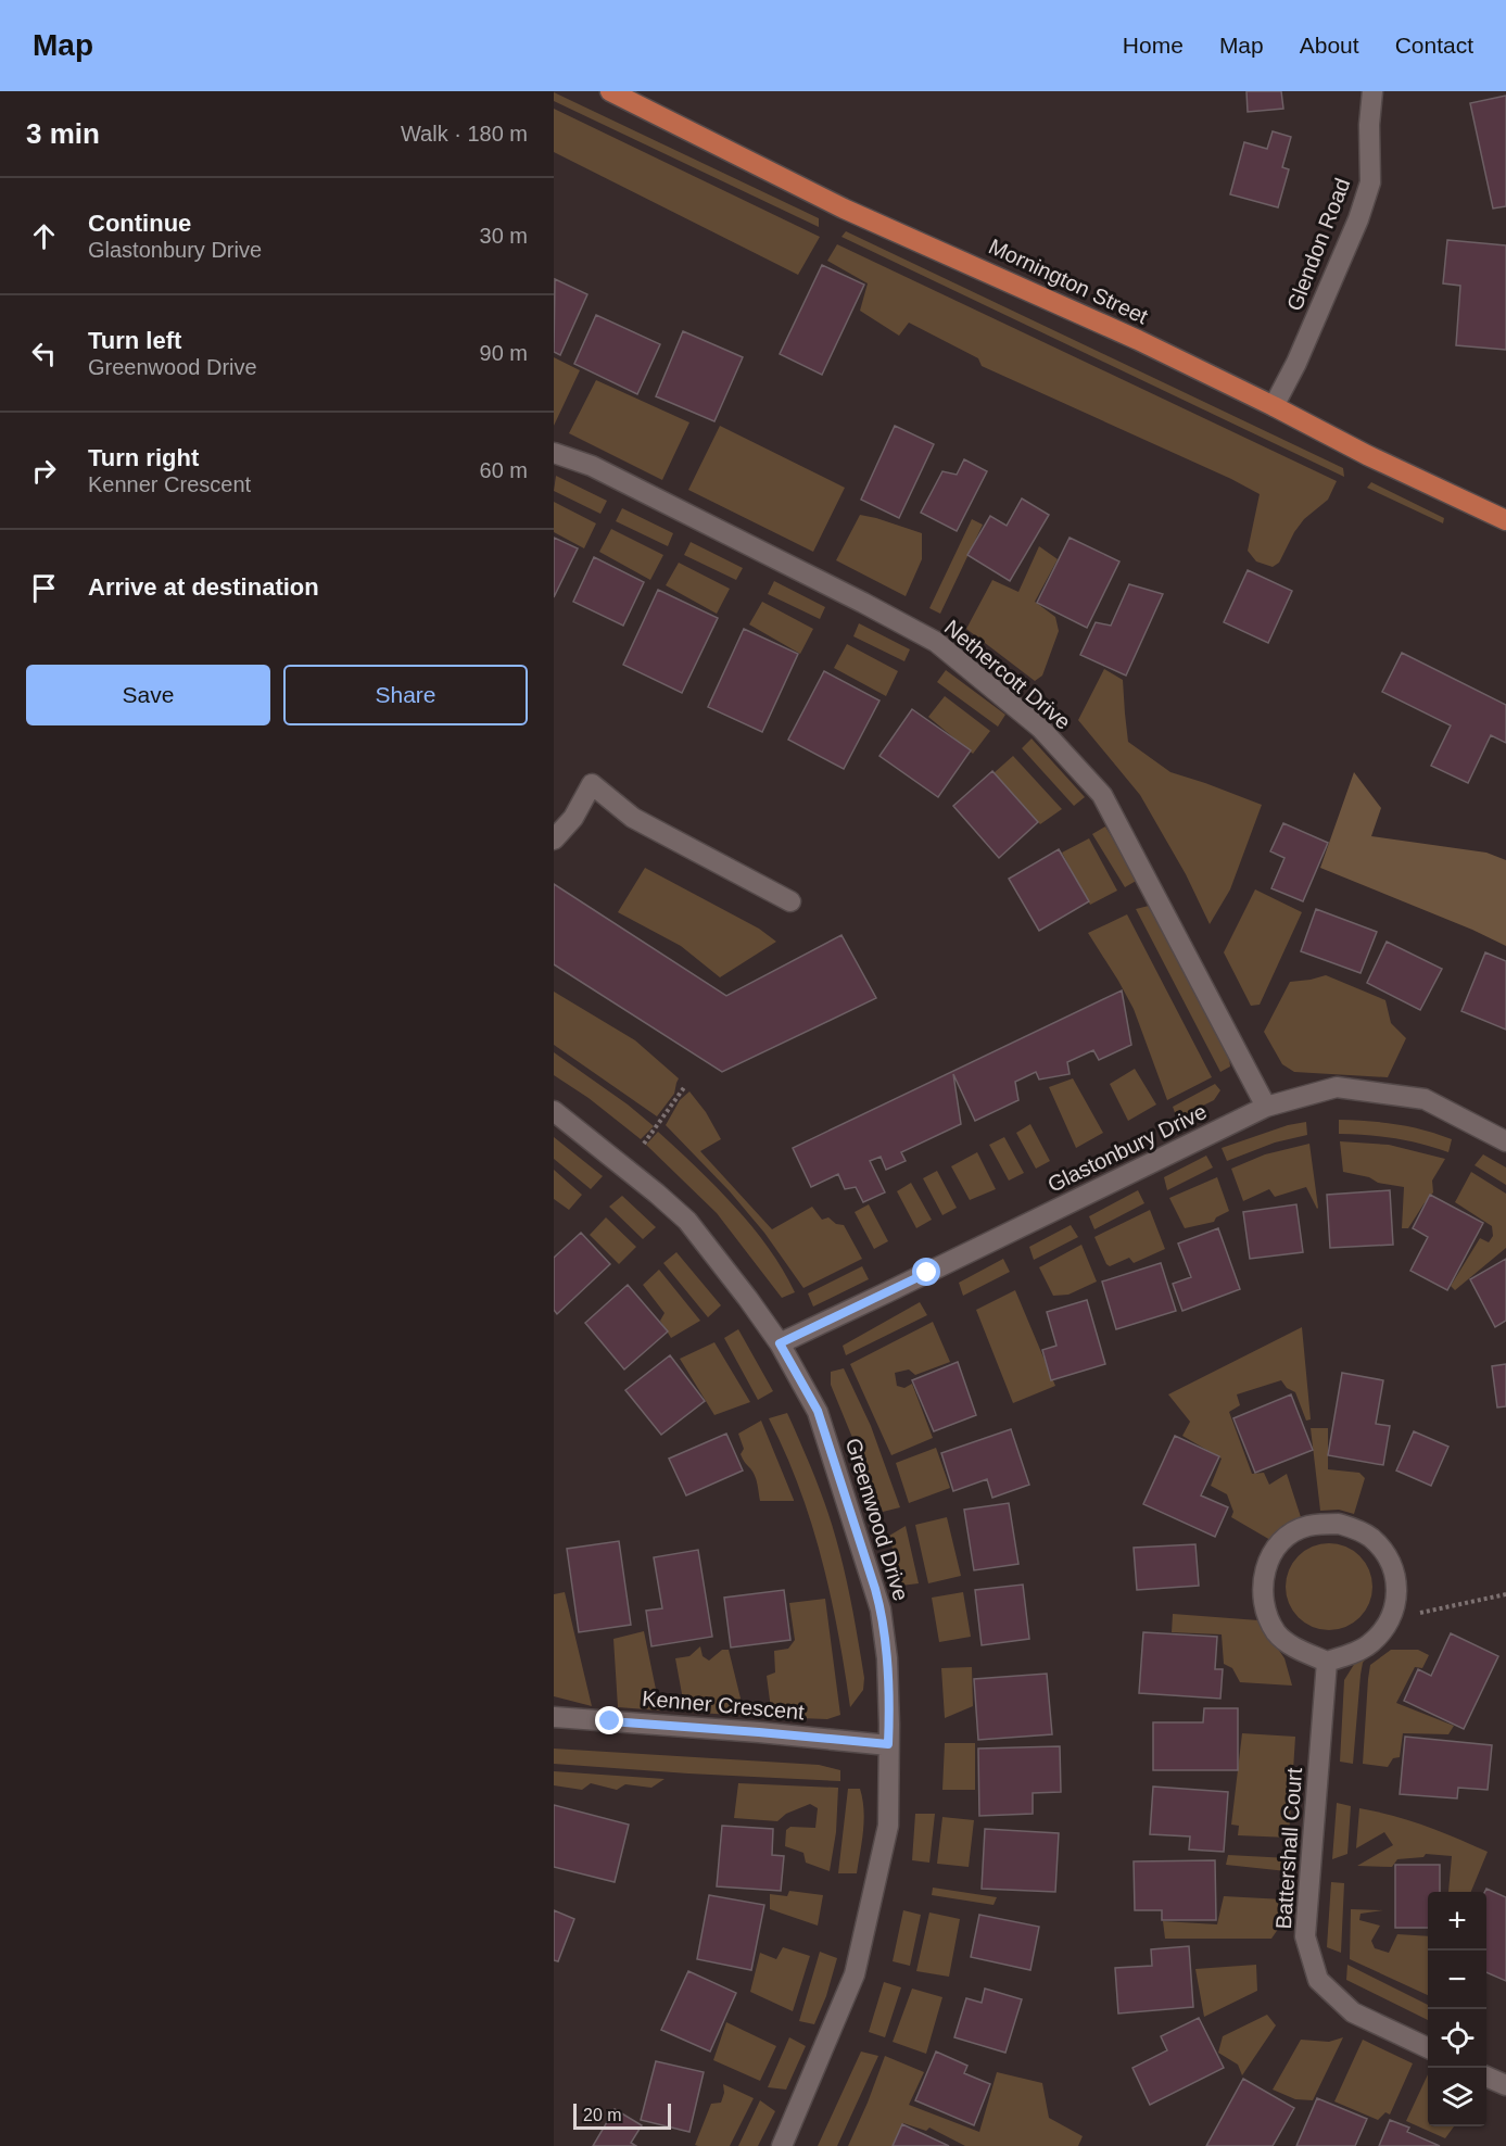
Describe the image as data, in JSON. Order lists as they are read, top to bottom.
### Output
{
  "streets": {
    "main road": ["Mornington Street"],
    "street": [
      "Glendon Road",
      "Nethercott Drive",
      "Glastonbury Drive",
      "Greenwood Drive",
      "Kenner Crescent",
      "Battershall Court"
    ]
  },
  "crossings": [
    ["Glendon Road", "Mornington Street"],
    ["Nethercott Drive", "Glastonbury Drive"],
    ["Glastonbury Drive", "Greenwood Drive"],
    ["Greenwood Drive", "Kenner Crescent"]
  ],
  "scale_bar": "20 m",
  "page": {
    "header": "Map",
    "nav": [
      "Home",
      "Map",
      "About",
      "Contact"
    ],
    "heading": ["3 min", "Walk · 180 m"],
    "list": [
      ["Continue", "Glastonbury Drive", "30 m"],
      ["Turn left", "Greenwood Drive", "90 m"],
      ["Turn right", "Kenner Crescent", "60 m"],
      "Arrive at destination"
    ],
    "buttons": ["Save", "Share"],
    "map_buttons": ["+", "−"],
    "scale": "20 m"
  }
}
